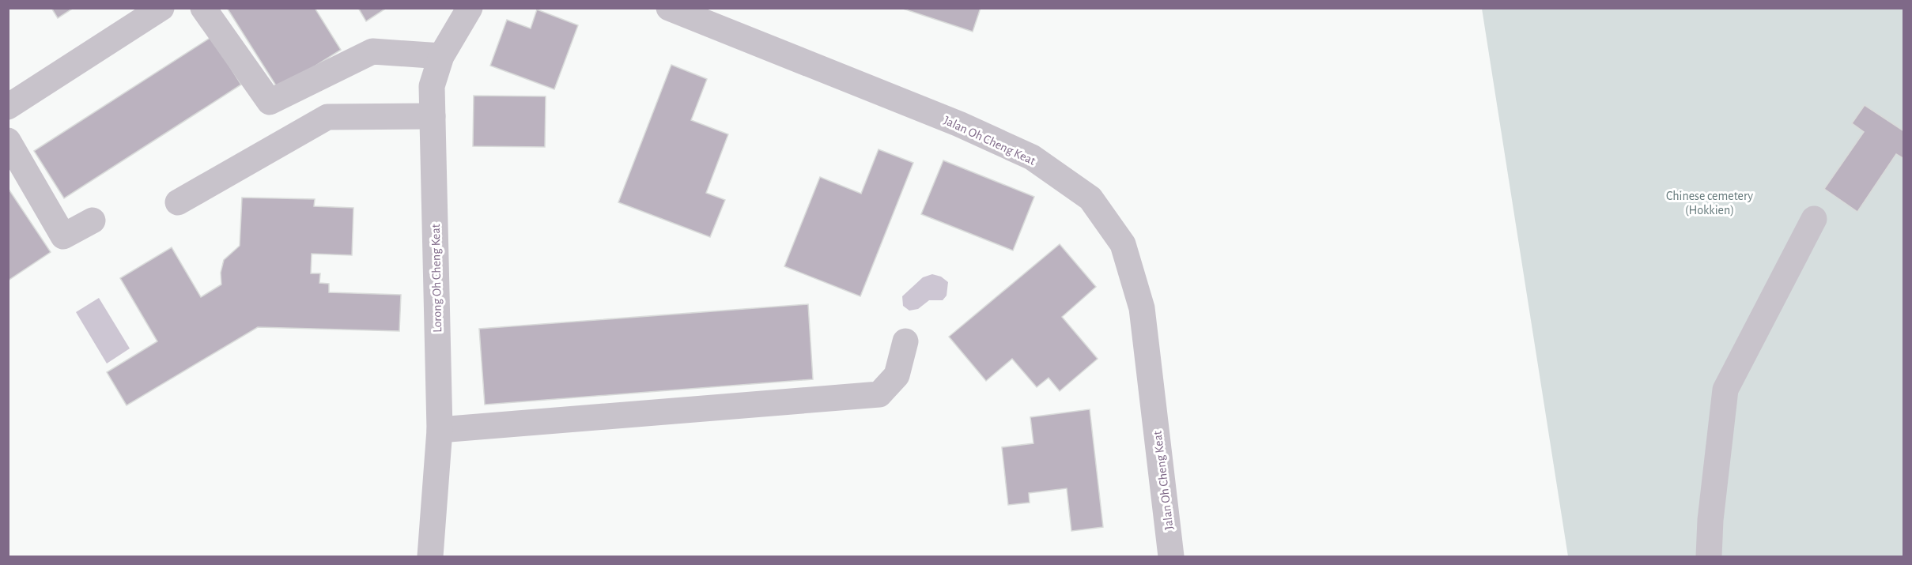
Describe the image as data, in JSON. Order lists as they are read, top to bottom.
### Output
{
  "streets": {
    "street": ["Jalan Oh Cheng Keat", "Lorong Oh Cheng Keat"]
  },
  "parks": ["Chinese cemetery (Hokkien)"]
}
